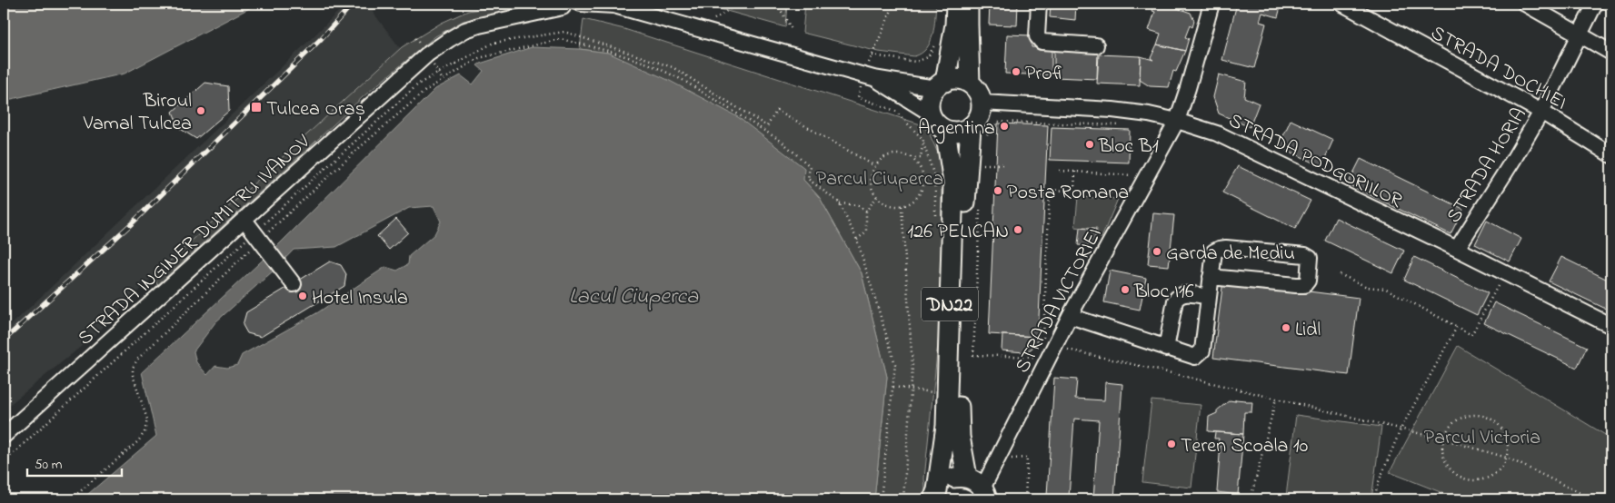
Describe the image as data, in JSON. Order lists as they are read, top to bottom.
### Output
{
  "streets": {
    "main road": ["DN22"],
    "street": [
      "STRADA DOCHIEI",
      "STRADA PODGORIILOR",
      "STRADA HORIA",
      "STRADA INGINER DUMITRU IVANOV",
      "STRADA VICTORIEI"
    ]
  },
  "crossings": [
    ["STRADA DOCHIEI", "STRADA HORIA"],
    ["STRADA PODGORIILOR", "STRADA HORIA"],
    ["STRADA PODGORIILOR", "STRADA VICTORIEI"],
    ["STRADA PODGORIILOR", "DN22"]
  ],
  "water": ["Lacul Ciuperca"],
  "parks": ["Parcul Ciuperca", "Parcul Victoria"],
  "places": {
    "other": [
      "Profi",
      "Biroul Vamal Tulcea",
      "Argentina",
      "Bloc B1",
      "Posta Romana",
      "126 PELICAN",
      "Garda de Mediu",
      "Bloc I16",
      "Hotel Insula",
      "Lidl",
      "Teren Scoala 10"
    ],
    "transit": ["Tulcea Oraș"]
  },
  "scale_bar": "50 m"
}
